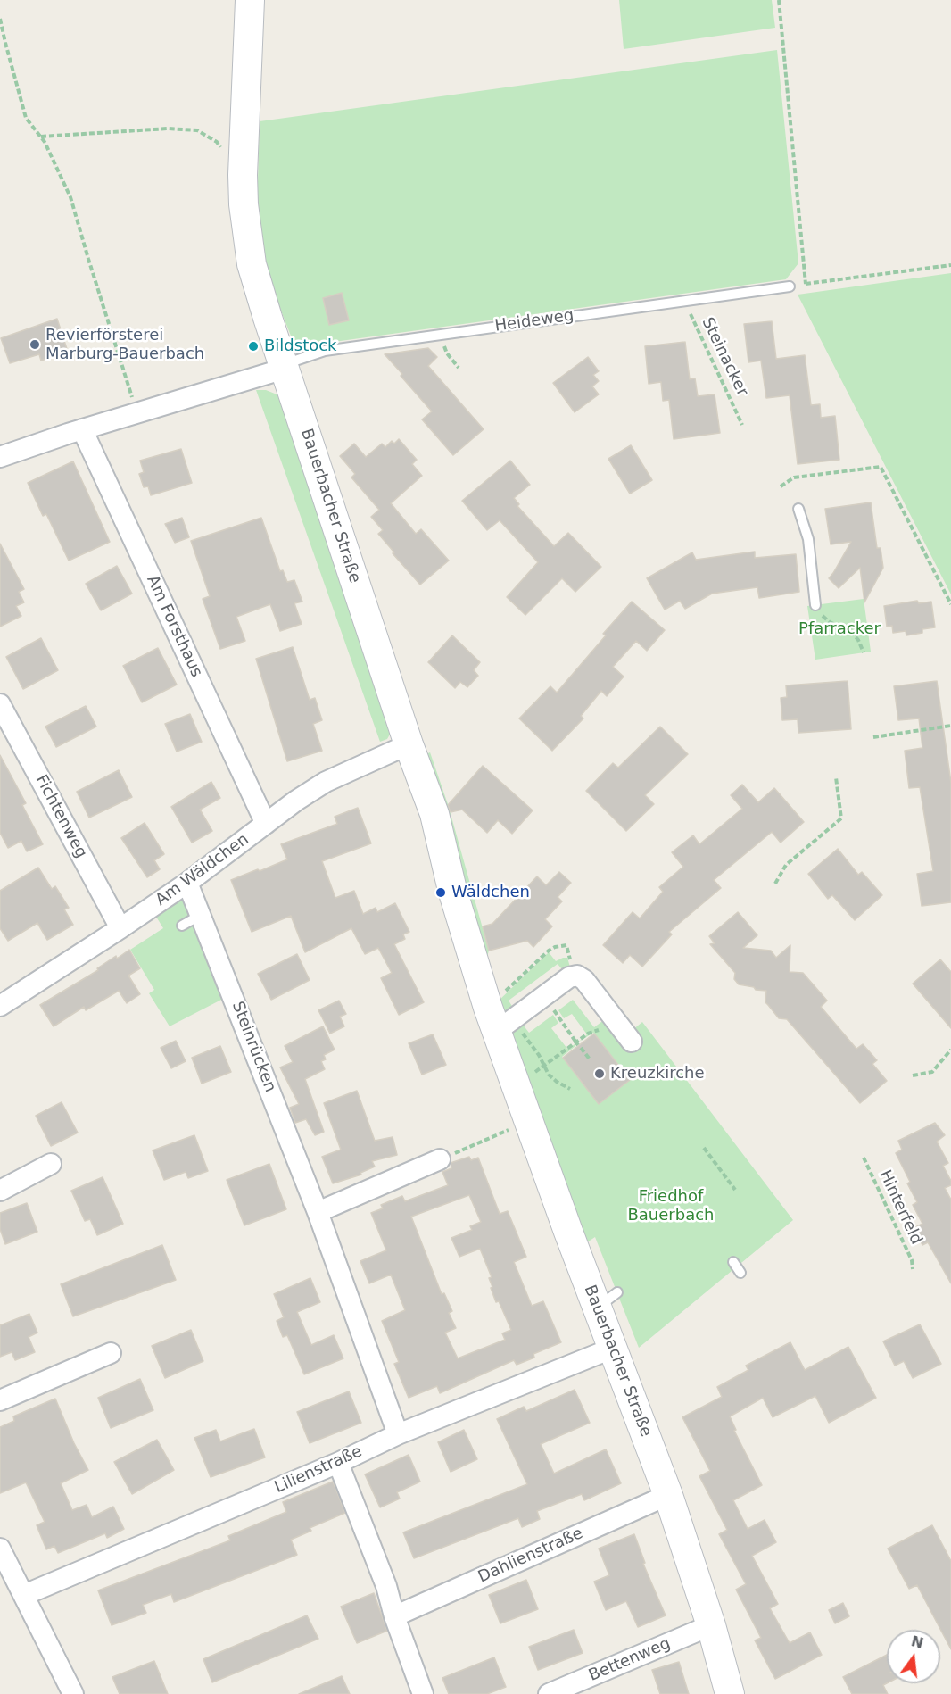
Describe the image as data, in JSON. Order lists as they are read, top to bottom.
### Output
{
  "streets": {
    "street": [
      "Bauerbacher Straße",
      "Am Forsthaus",
      "Fichtenweg",
      "Am Wäldchen",
      "Steinrücken",
      "Lilienstraße",
      "Dahlienstraße",
      "Bettenweg"
    ],
    "lane": ["Heideweg"],
    "path": ["Steinacker", "Hinterfeld"]
  },
  "crossings": [
    ["Heideweg", "Steinacker"],
    ["Heideweg", "Bauerbacher Straße"],
    ["Bauerbacher Straße", "Am Wäldchen"],
    ["Bauerbacher Straße", "Lilienstraße"],
    ["Bauerbacher Straße", "Dahlienstraße"],
    ["Bauerbacher Straße", "Bettenweg"],
    ["Am Forsthaus", "Am Wäldchen"],
    ["Fichtenweg", "Am Wäldchen"],
    ["Am Wäldchen", "Steinrücken"],
    ["Steinrücken", "Lilienstraße"]
  ],
  "parks": ["Pfarracker", "Friedhof Bauerbach"],
  "places": [
    "Revierförsterei Marburg-Bauerbach",
    "Bildstock",
    "Wäldchen",
    "Kreuzkirche"
  ],
  "north": "top"
}
